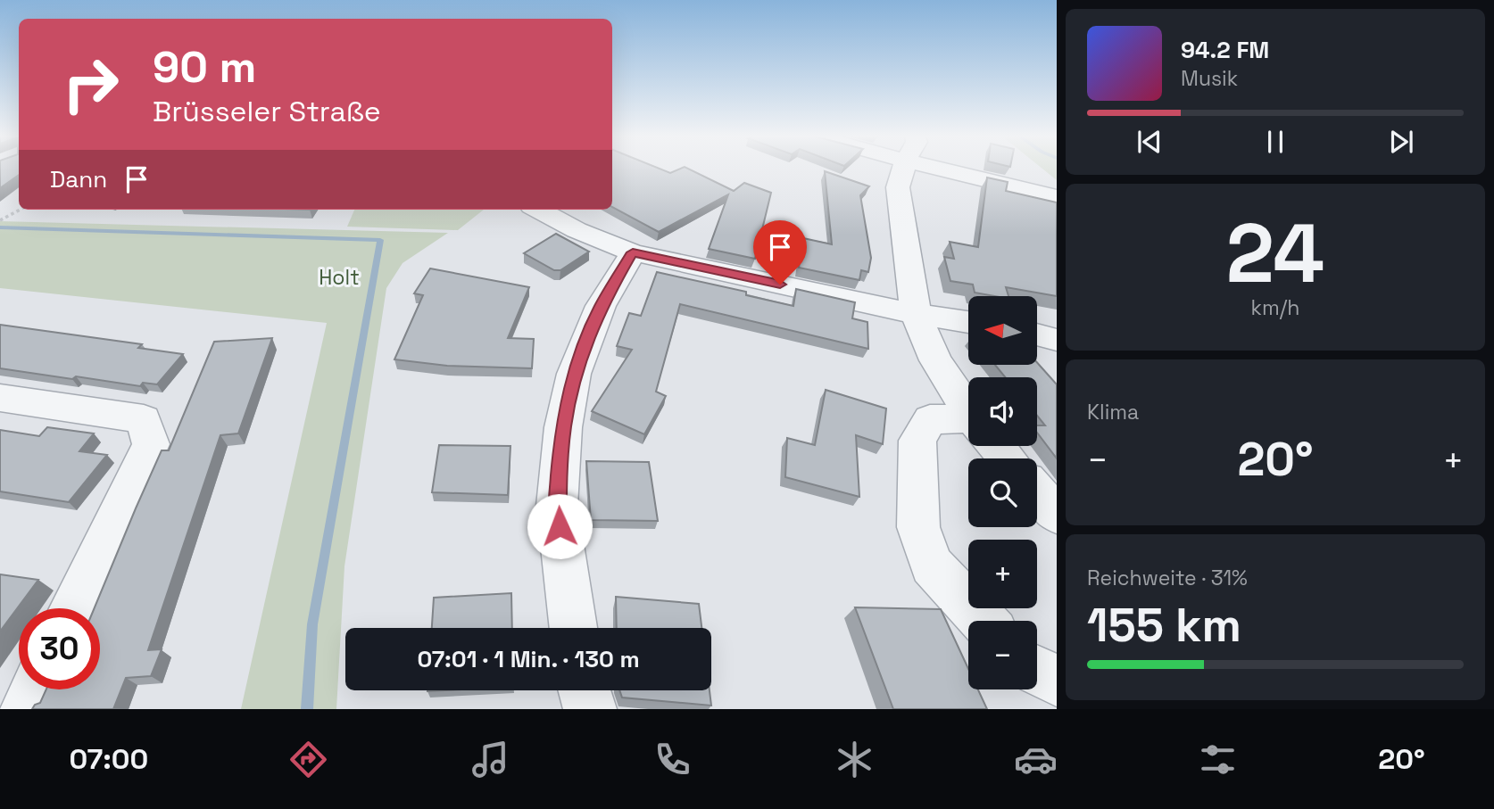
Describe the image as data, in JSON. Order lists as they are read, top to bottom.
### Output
{
  "parks": ["Holt"],
  "north": "left",
  "page": {
    "turn": ["90 m", "Brüsseler Straße"],
    "song": ["94.2 FM", "Musik"],
    "then": "Dann",
    "tile": [
      ["24", "km/h"],
      "Klima",
      ["Reichweite · 31%", "155 km"]
    ],
    "map_buttons": ["+", "−"],
    "heat": ["−", "20°", "+"],
    "limit": "30",
    "trip": "07:01 · 1 Min. · 130 m",
    "tabs": ["07:00", "20°"]
  }
}
